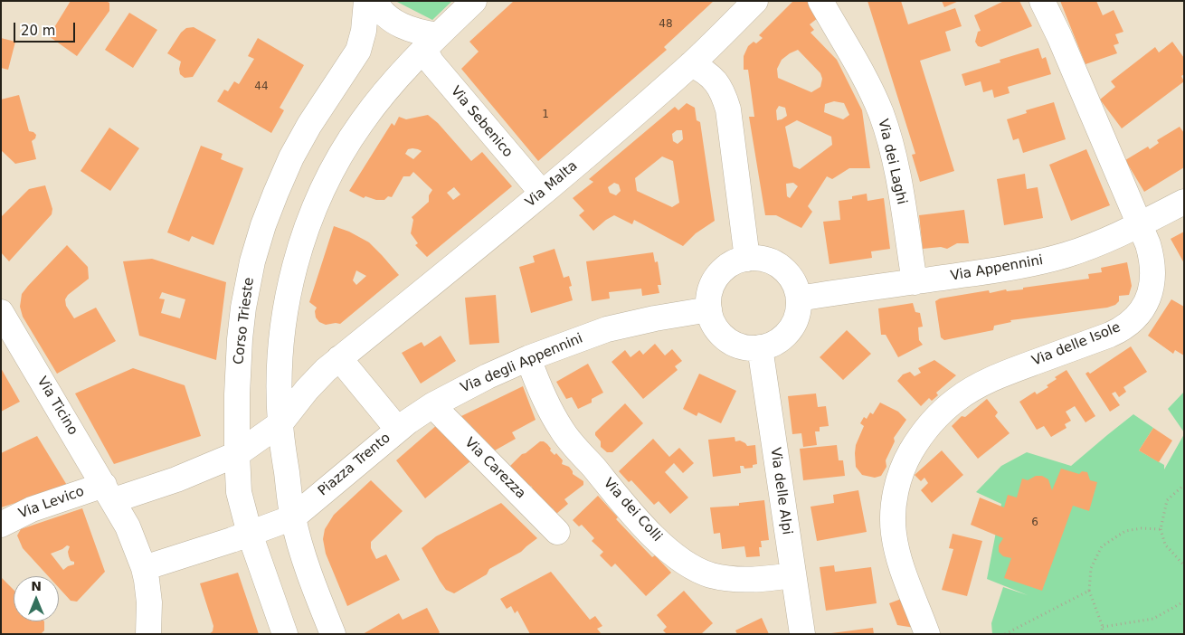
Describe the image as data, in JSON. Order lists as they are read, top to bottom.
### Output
{
  "streets": {
    "street": [
      "Via Sebenico",
      "Via dei Laghi",
      "Via Malta",
      "Via Appennini",
      "Corso Trieste",
      "Via delle Isole",
      "Via degli Appennini",
      "Via Ticino",
      "Piazza Trento",
      "Via Carezza",
      "Via delle Alpi",
      "Via Levico",
      "Via dei Colli"
    ]
  },
  "crossings": [
    ["Via Sebenico", "Via Malta"],
    ["Via dei Laghi", "Via Appennini"],
    ["Via Malta", "Piazza Trento"],
    ["Via Appennini", "Via delle Isole"],
    ["Via Appennini", "Via degli Appennini"],
    ["Via Appennini", "Via delle Alpi"],
    ["Corso Trieste", "Piazza Trento"],
    ["Via degli Appennini", "Piazza Trento"],
    ["Via degli Appennini", "Via Carezza"],
    ["Via degli Appennini", "Via delle Alpi"],
    ["Via degli Appennini", "Via dei Colli"],
    ["Via Ticino", "Via Levico"],
    ["Via delle Alpi", "Via dei Colli"]
  ],
  "house_numbers": [
    "48",
    "44",
    "1",
    "6"
  ],
  "scale_bar": "20 m",
  "north": "top"
}
